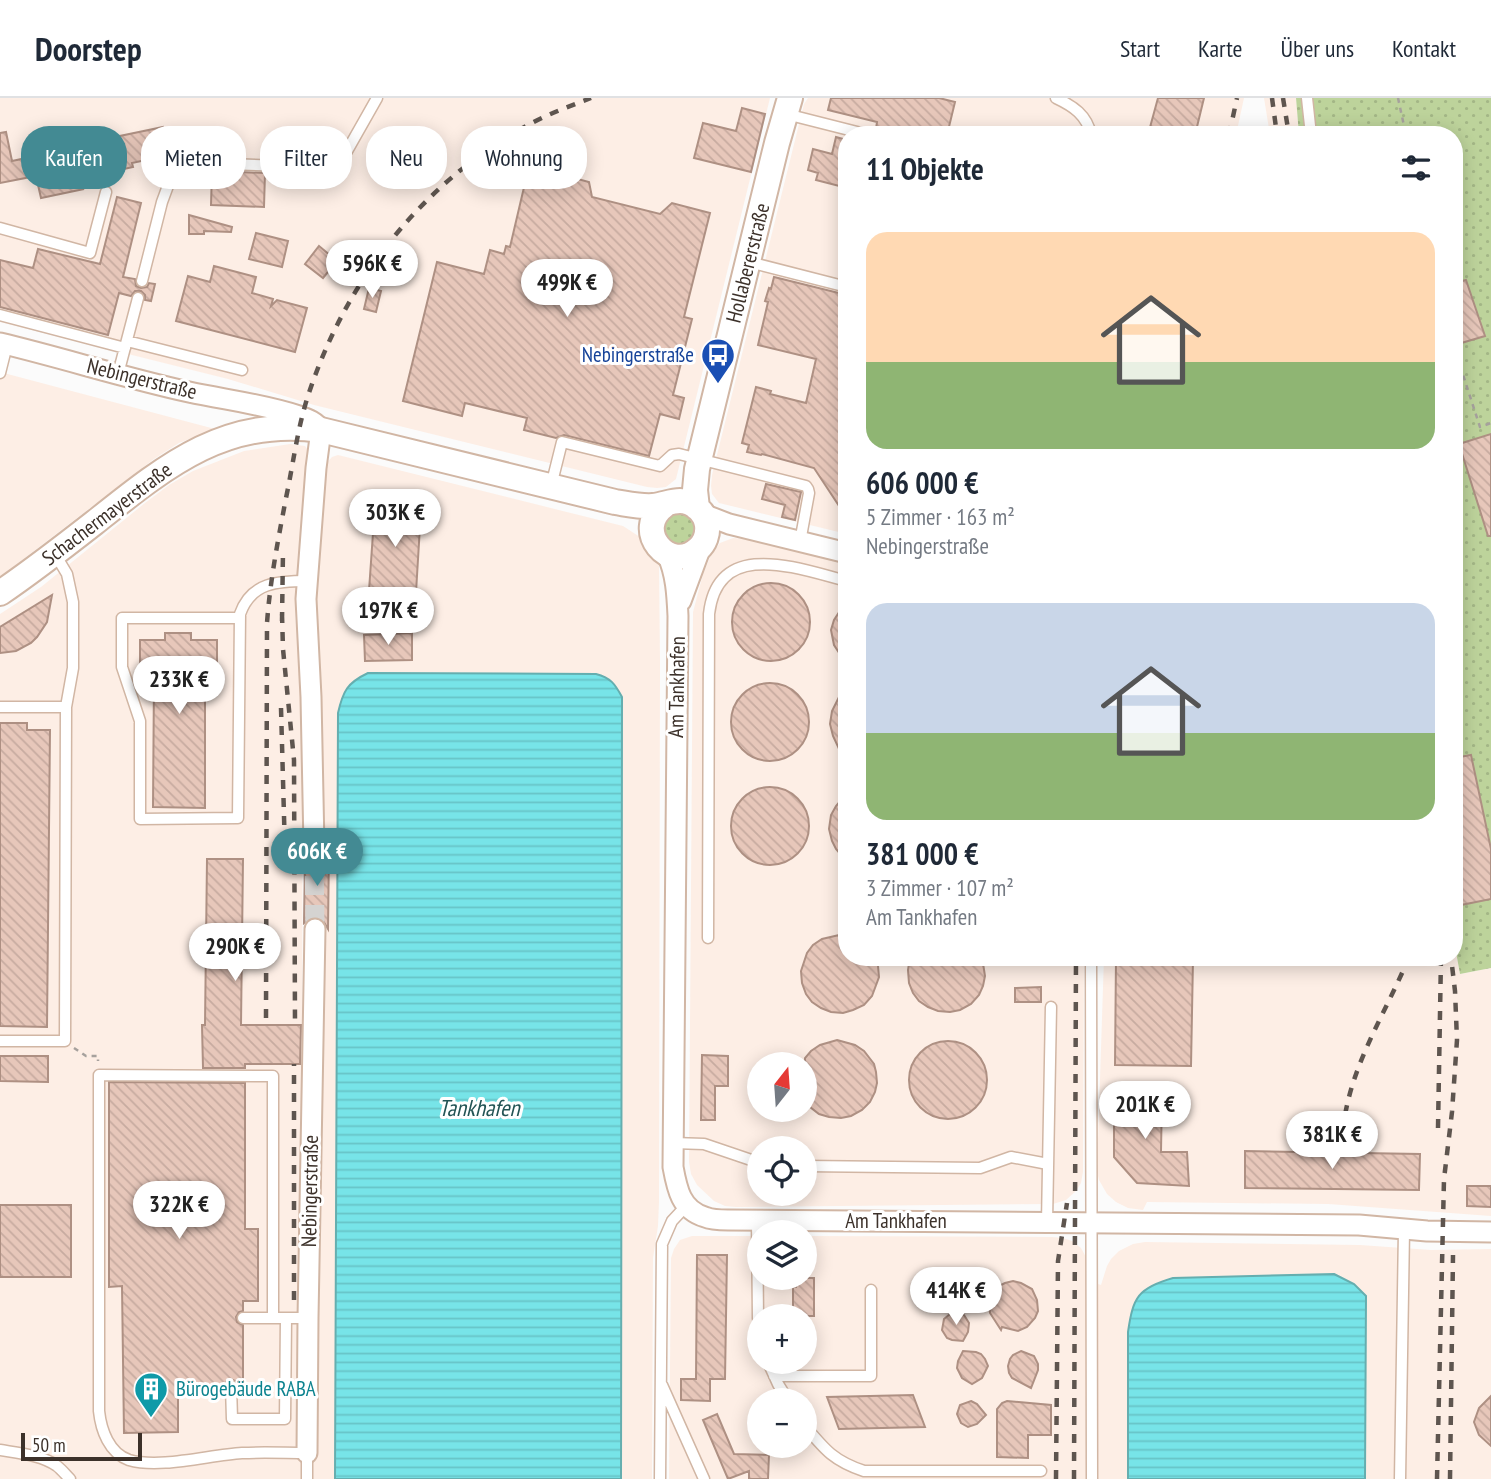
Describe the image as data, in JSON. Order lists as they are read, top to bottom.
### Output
{
  "streets": {
    "street": [
      "Hollabererstraße",
      "Nebingerstraße",
      "Schachermayerstraße",
      "Am Tankhafen"
    ]
  },
  "crossings": [
    ["Hollabererstraße", "Nebingerstraße"],
    ["Hollabererstraße", "Am Tankhafen"],
    ["Nebingerstraße", "Schachermayerstraße"],
    ["Nebingerstraße", "Am Tankhafen"]
  ],
  "water": ["Tankhafen"],
  "places": {
    "bus stop": ["Nebingerstraße"],
    "building": ["Bürogebäude RABA"]
  },
  "scale_bar": "50 m",
  "north": "top",
  "page": {
    "header": "Doorstep",
    "nav": [
      "Start",
      "Karte",
      "Über uns",
      "Kontakt"
    ],
    "chip": [
      "Kaufen",
      "Mieten",
      "Filter",
      "Neu",
      "Wohnung"
    ],
    "heading": "11 Objekte",
    "list": [
      {
        "name": "606 000 €",
        "note": "5 Zimmer · 163 m² · Nebingerstraße"
      },
      {
        "name": "381 000 €",
        "note": "3 Zimmer · 107 m² · Am Tankhafen"
      }
    ],
    "price": [
      "596K €",
      "499K €",
      "303K €",
      "197K €",
      "233K €",
      "606K €",
      "290K €",
      "201K €",
      "381K €",
      "322K €",
      "414K €"
    ],
    "map_buttons": ["+", "−"],
    "scale": "50 m"
  }
}
